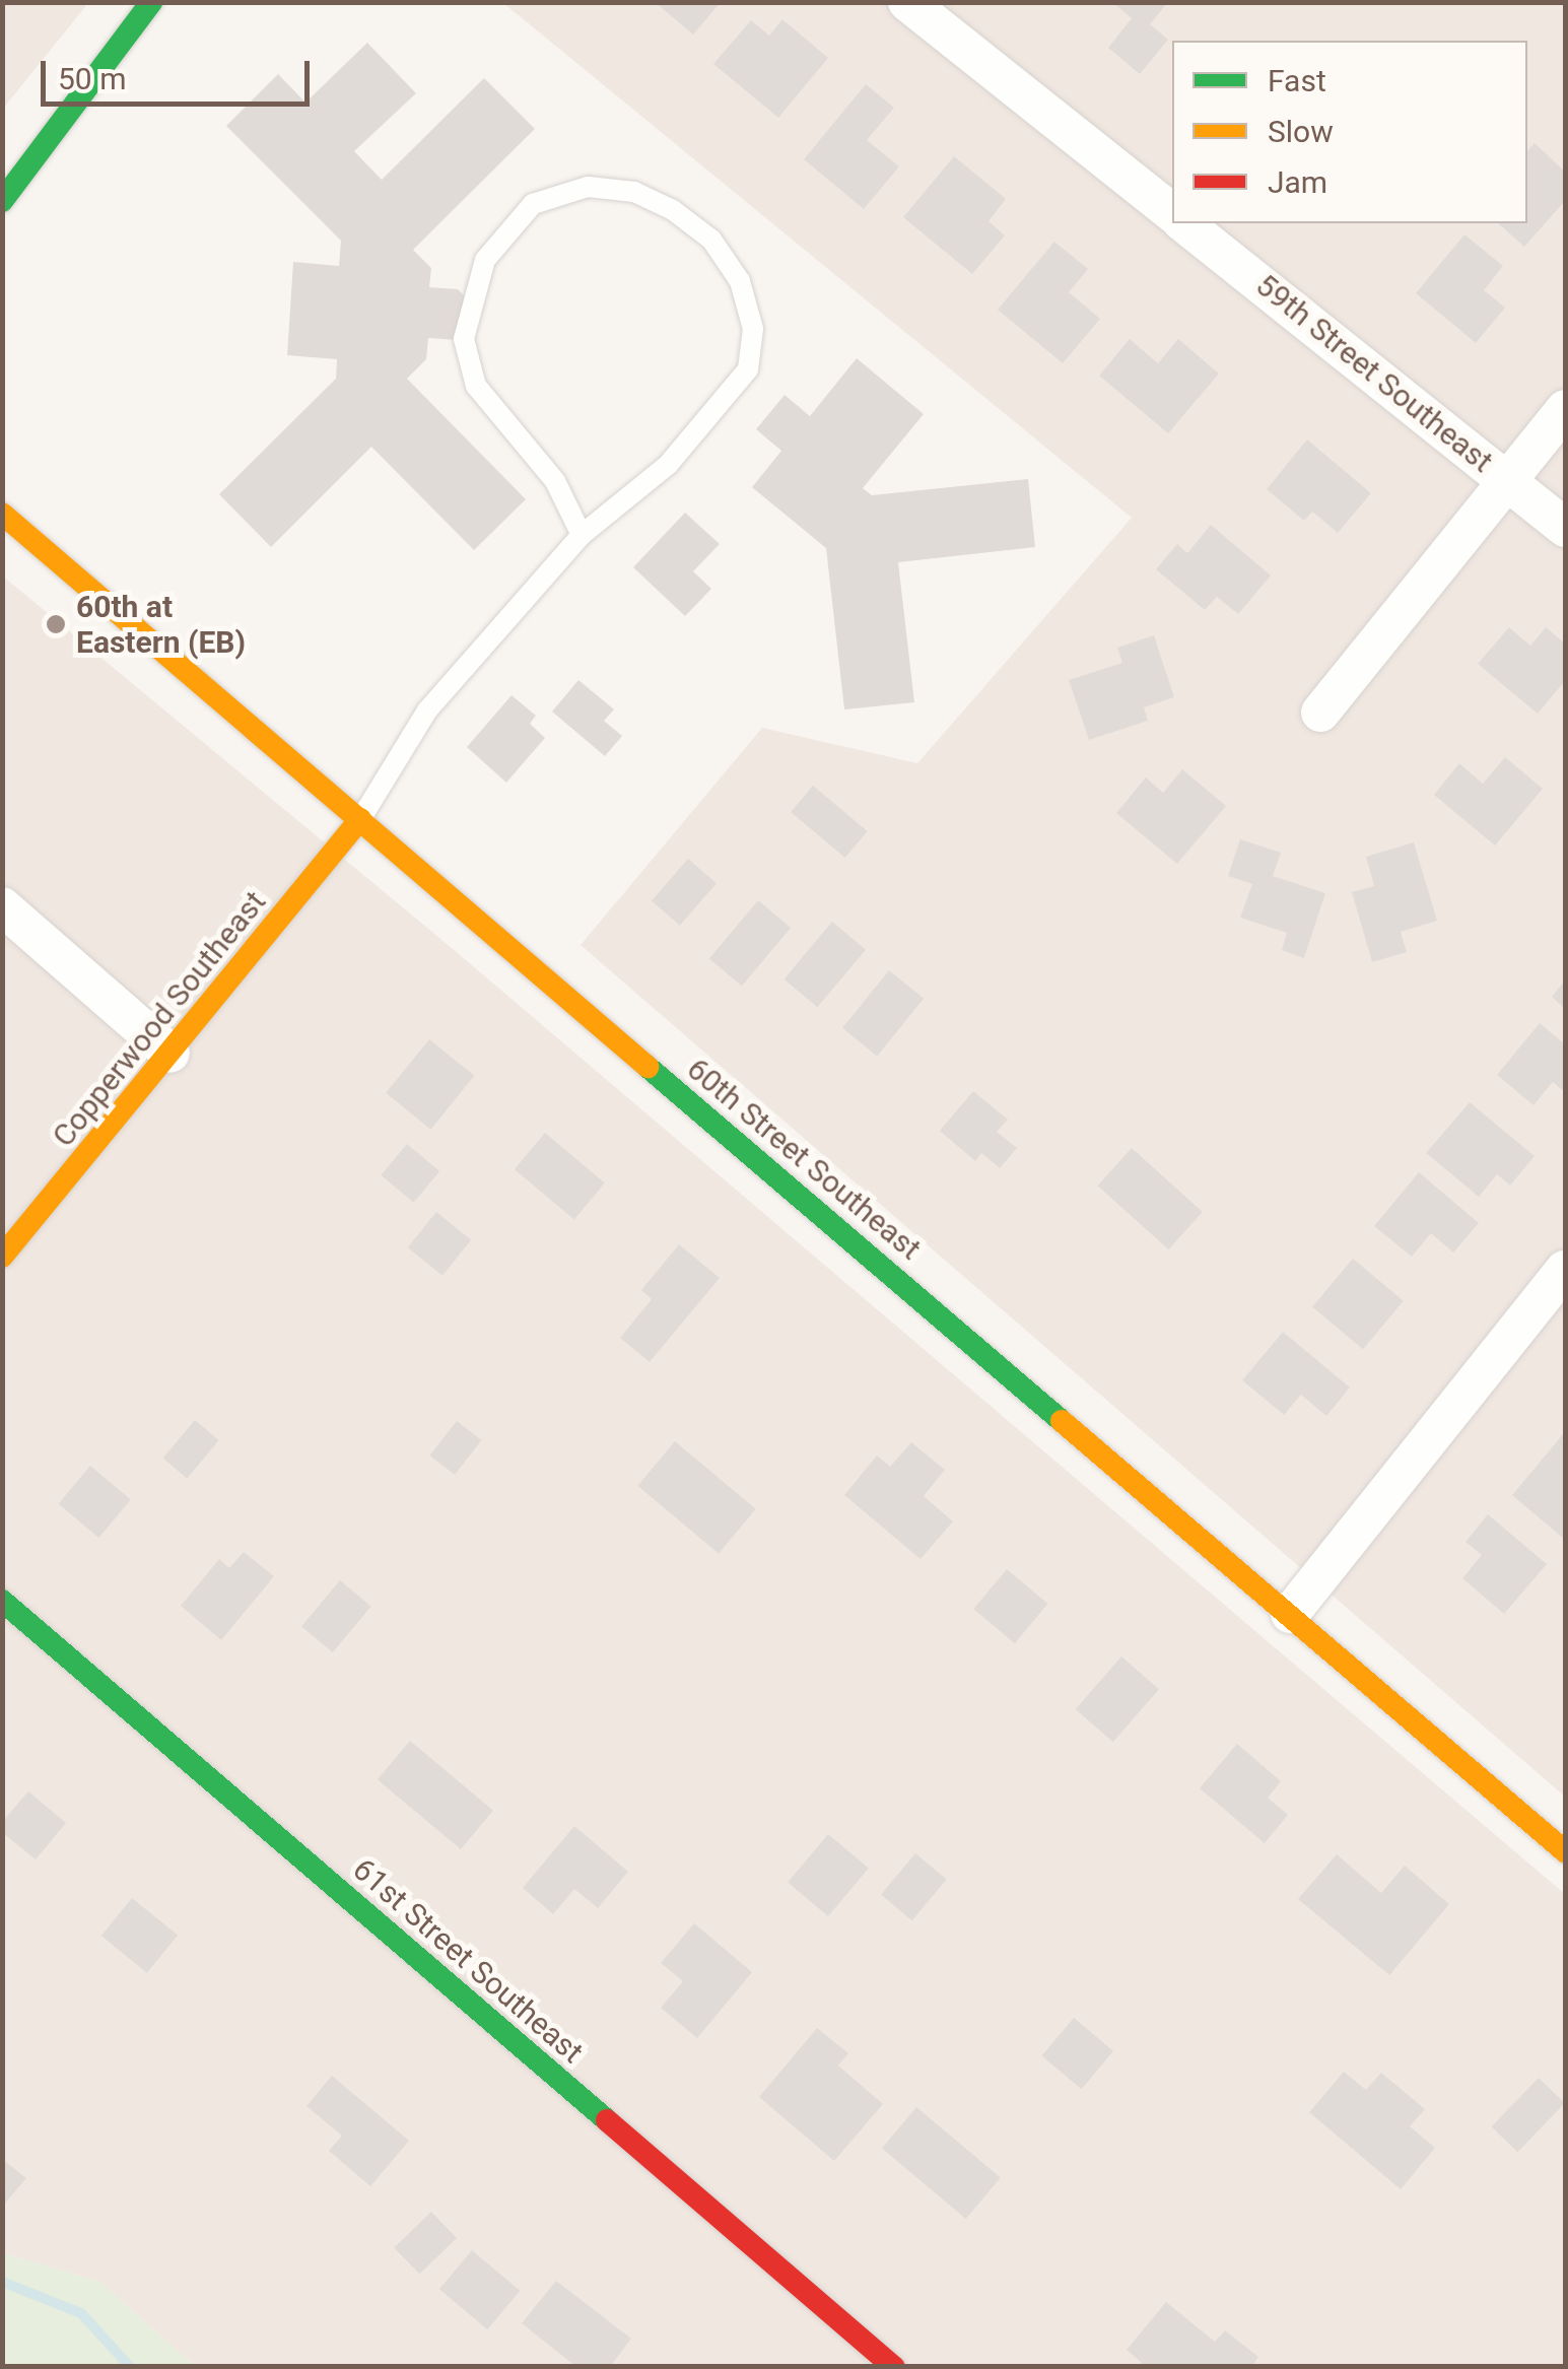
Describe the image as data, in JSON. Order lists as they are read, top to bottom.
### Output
{
  "streets": {
    "main road": ["Copperwood Southeast", "60th Street Southeast", "61st Street Southeast"],
    "street": ["59th Street Southeast"]
  },
  "crossings": [
    ["Copperwood Southeast", "60th Street Southeast"]
  ],
  "places": ["60th at Eastern (EB)"],
  "legend": ["Fast", "Slow", "Jam"],
  "scale_bar": "50 m"
}
